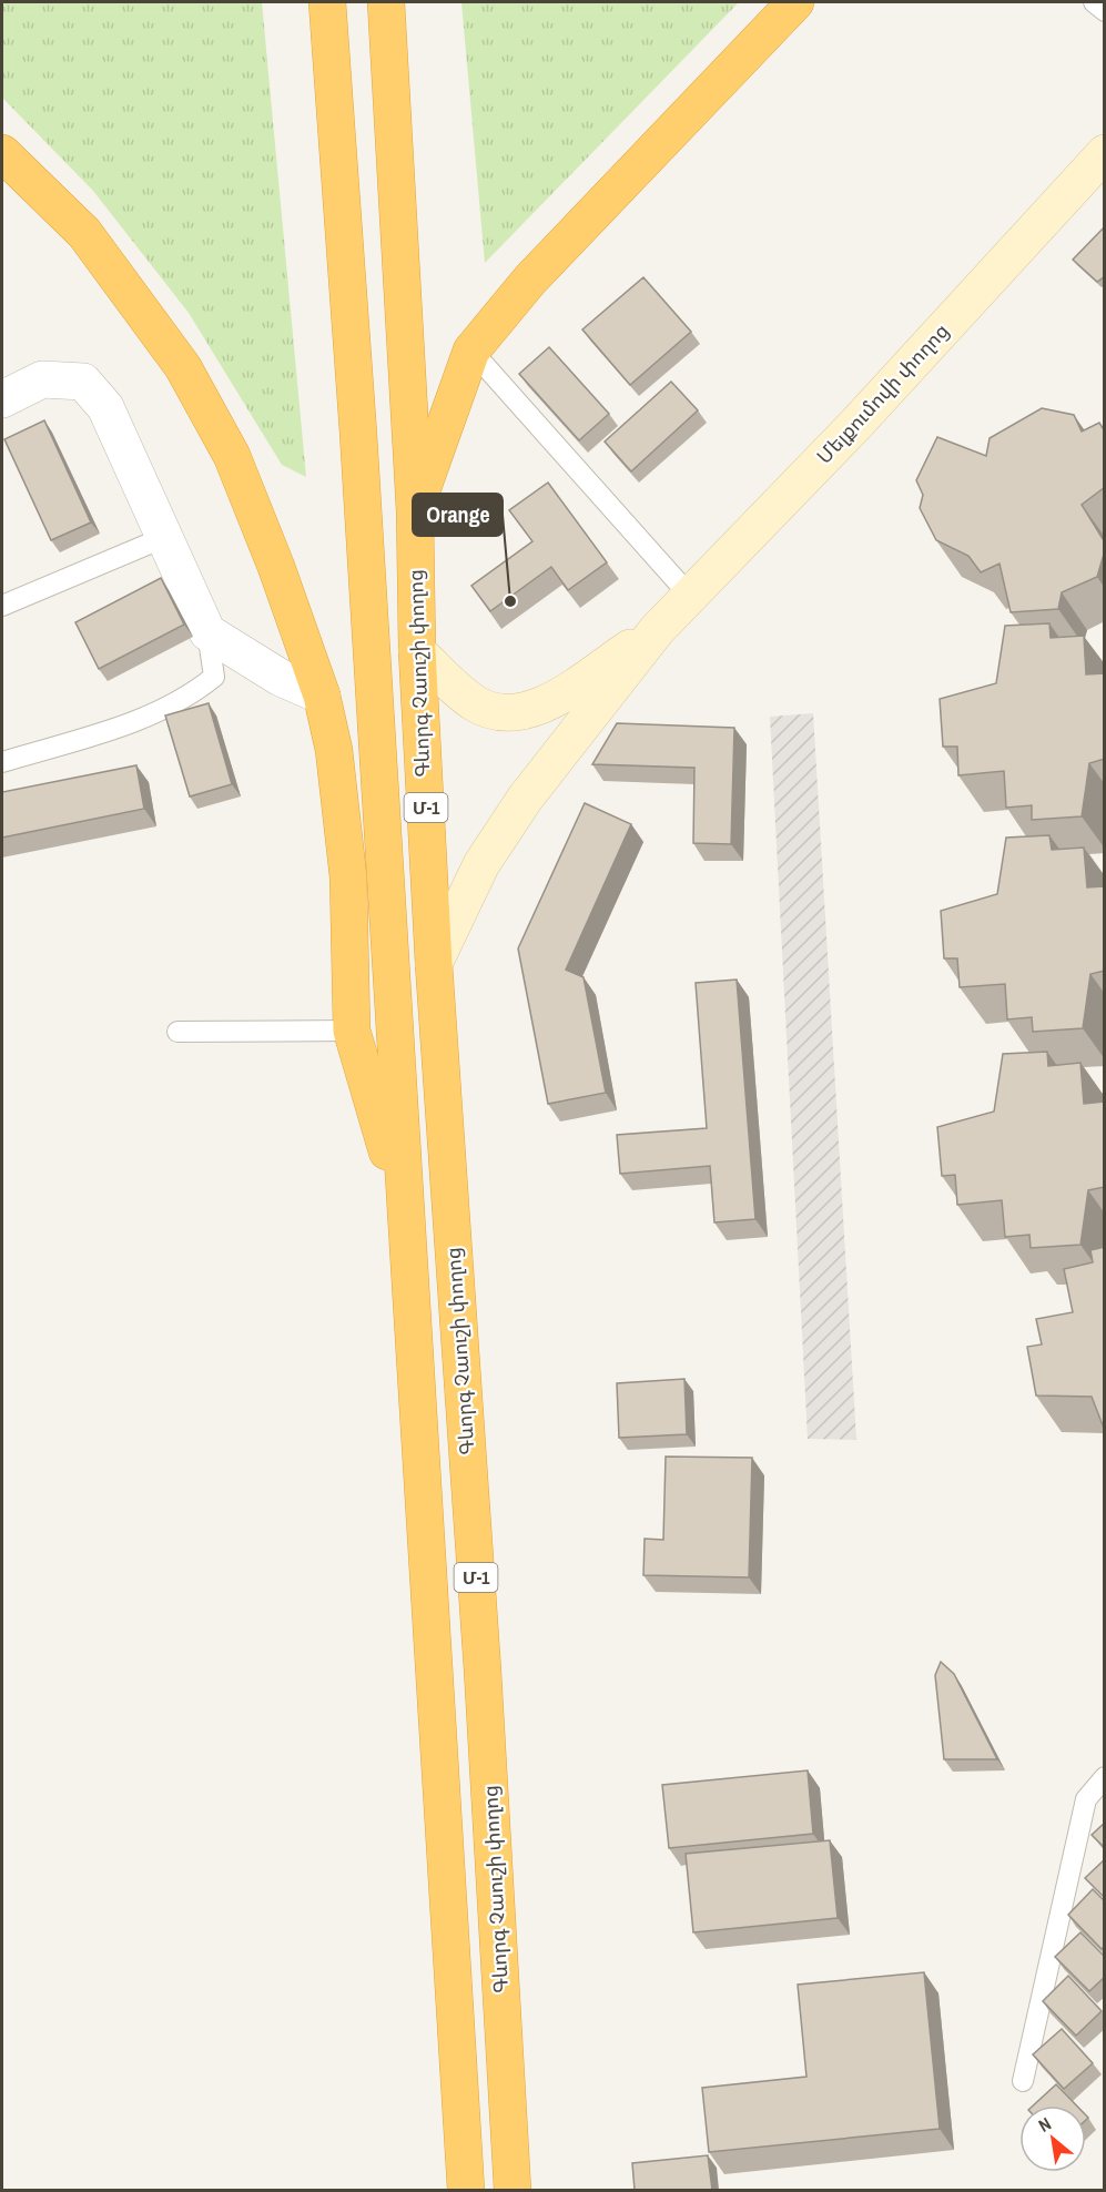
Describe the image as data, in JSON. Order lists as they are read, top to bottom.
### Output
{
  "streets": {
    "highway": ["Գևորգ Չաուշի փողոց", "Մ-1"],
    "street": ["Մելքումովի փողոց"]
  },
  "crossings": [
    ["Մելքումովի փողոց", "Գևորգ Չաուշի փողոց"]
  ],
  "places": ["Orange"],
  "north": "top left"
}
